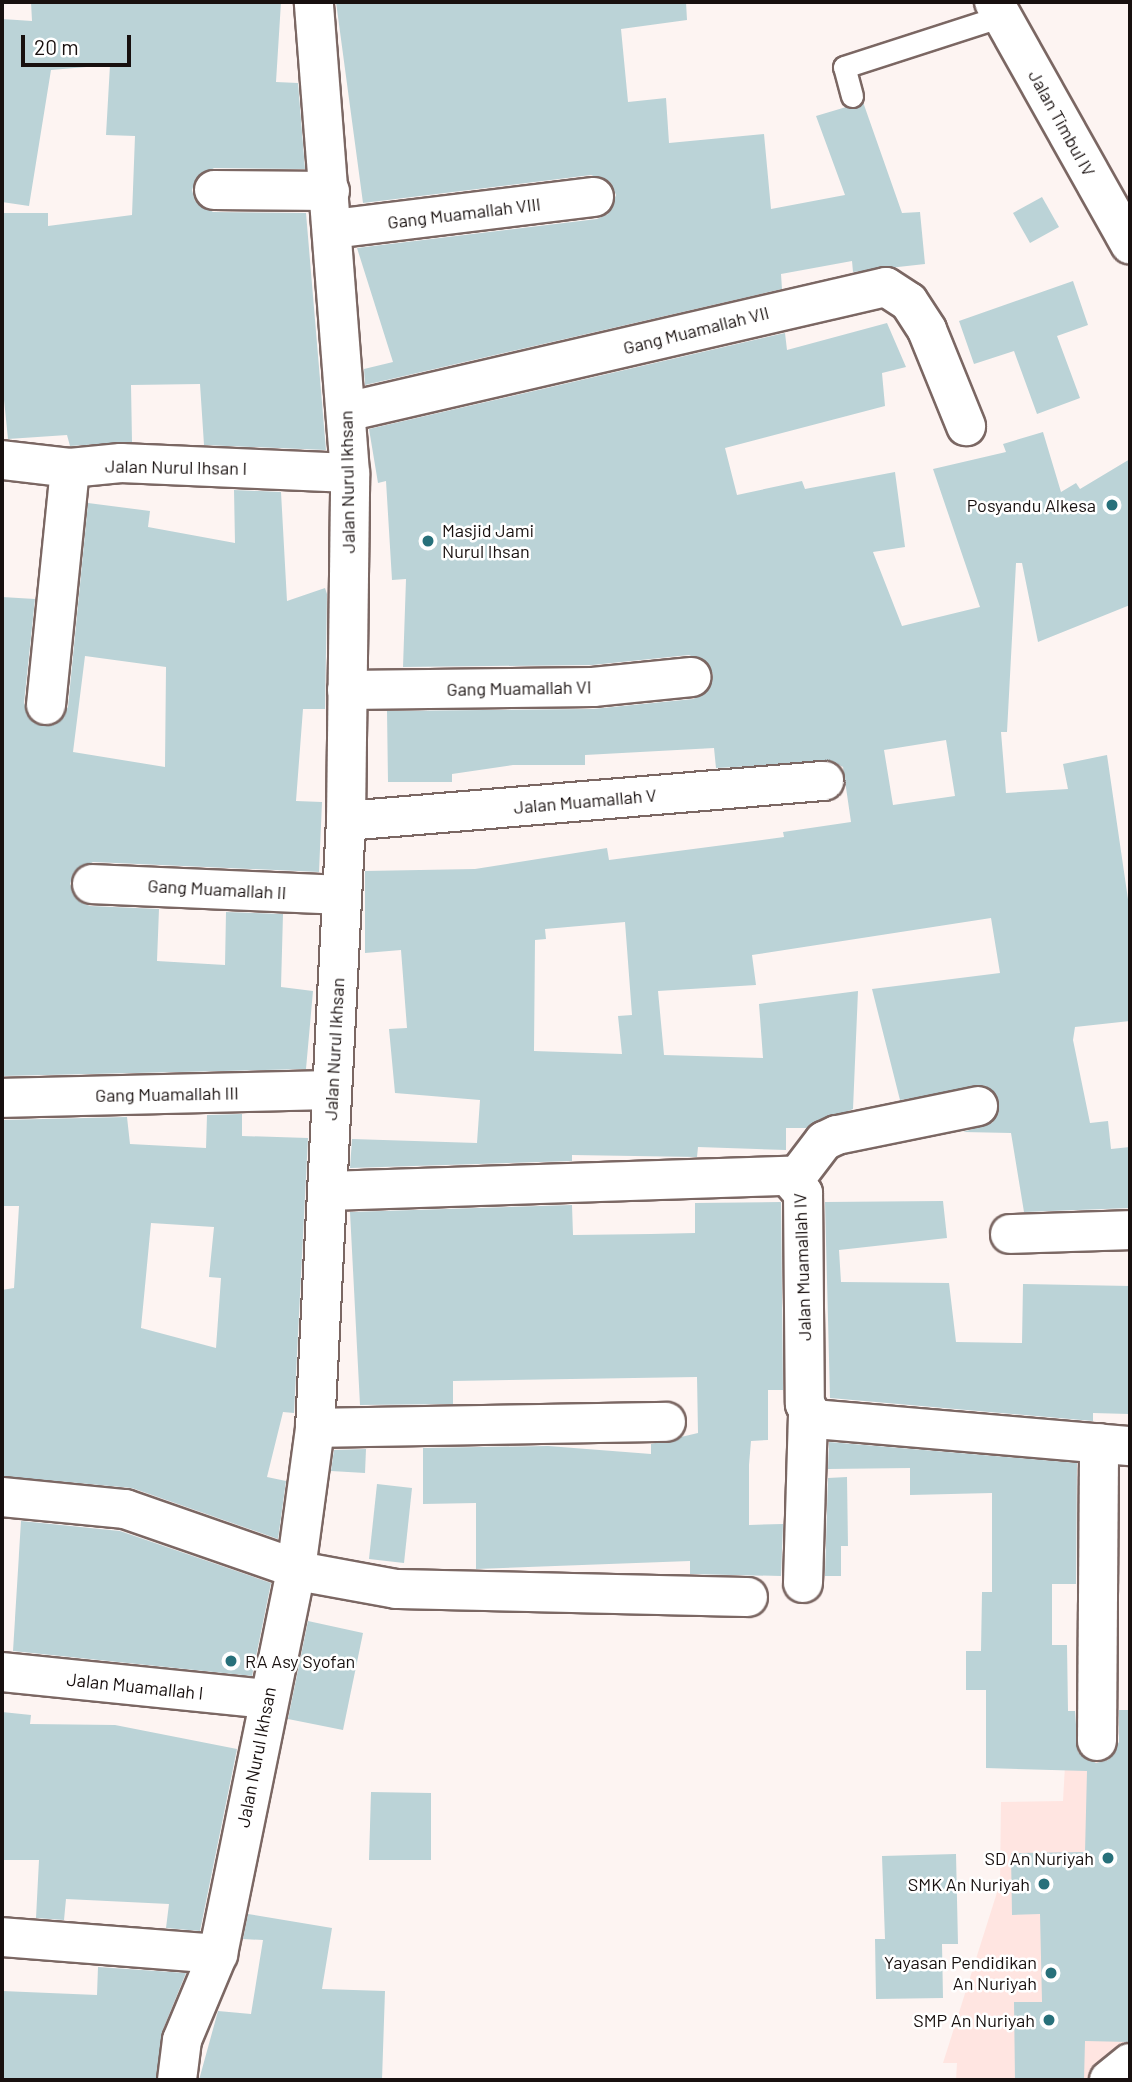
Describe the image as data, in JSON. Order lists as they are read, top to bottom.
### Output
{
  "streets": {
    "street": [
      "Jalan Timbul IV",
      "Gang Muamallah VIII",
      "Gang Muamallah VII",
      "Jalan Nurul Ihsan I",
      "Jalan Nurul Ikhsan",
      "Gang Muamallah VI",
      "Jalan Muamallah V",
      "Gang Muamallah II",
      "Gang Muamallah III",
      "Jalan Muamallah IV",
      "Jalan Muamallah I"
    ]
  },
  "crossings": [
    ["Gang Muamallah VIII", "Jalan Nurul Ikhsan"],
    ["Gang Muamallah VII", "Jalan Nurul Ikhsan"],
    ["Jalan Nurul Ihsan I", "Jalan Nurul Ikhsan"],
    ["Jalan Nurul Ikhsan", "Gang Muamallah VI"],
    ["Jalan Nurul Ikhsan", "Jalan Muamallah V"],
    ["Jalan Nurul Ikhsan", "Gang Muamallah II"],
    ["Jalan Nurul Ikhsan", "Gang Muamallah III"],
    ["Jalan Nurul Ikhsan", "Jalan Muamallah IV"],
    ["Jalan Nurul Ikhsan", "Jalan Muamallah I"]
  ],
  "places": [
    "Posyandu Alkesa",
    "Masjid Jami Nurul Ihsan",
    "RA Asy Syofan",
    "SD An Nuriyah",
    "SMK An Nuriyah",
    "Yayasan Pendidikan An Nuriyah",
    "SMP An Nuriyah"
  ],
  "scale_bar": "20 m"
}
